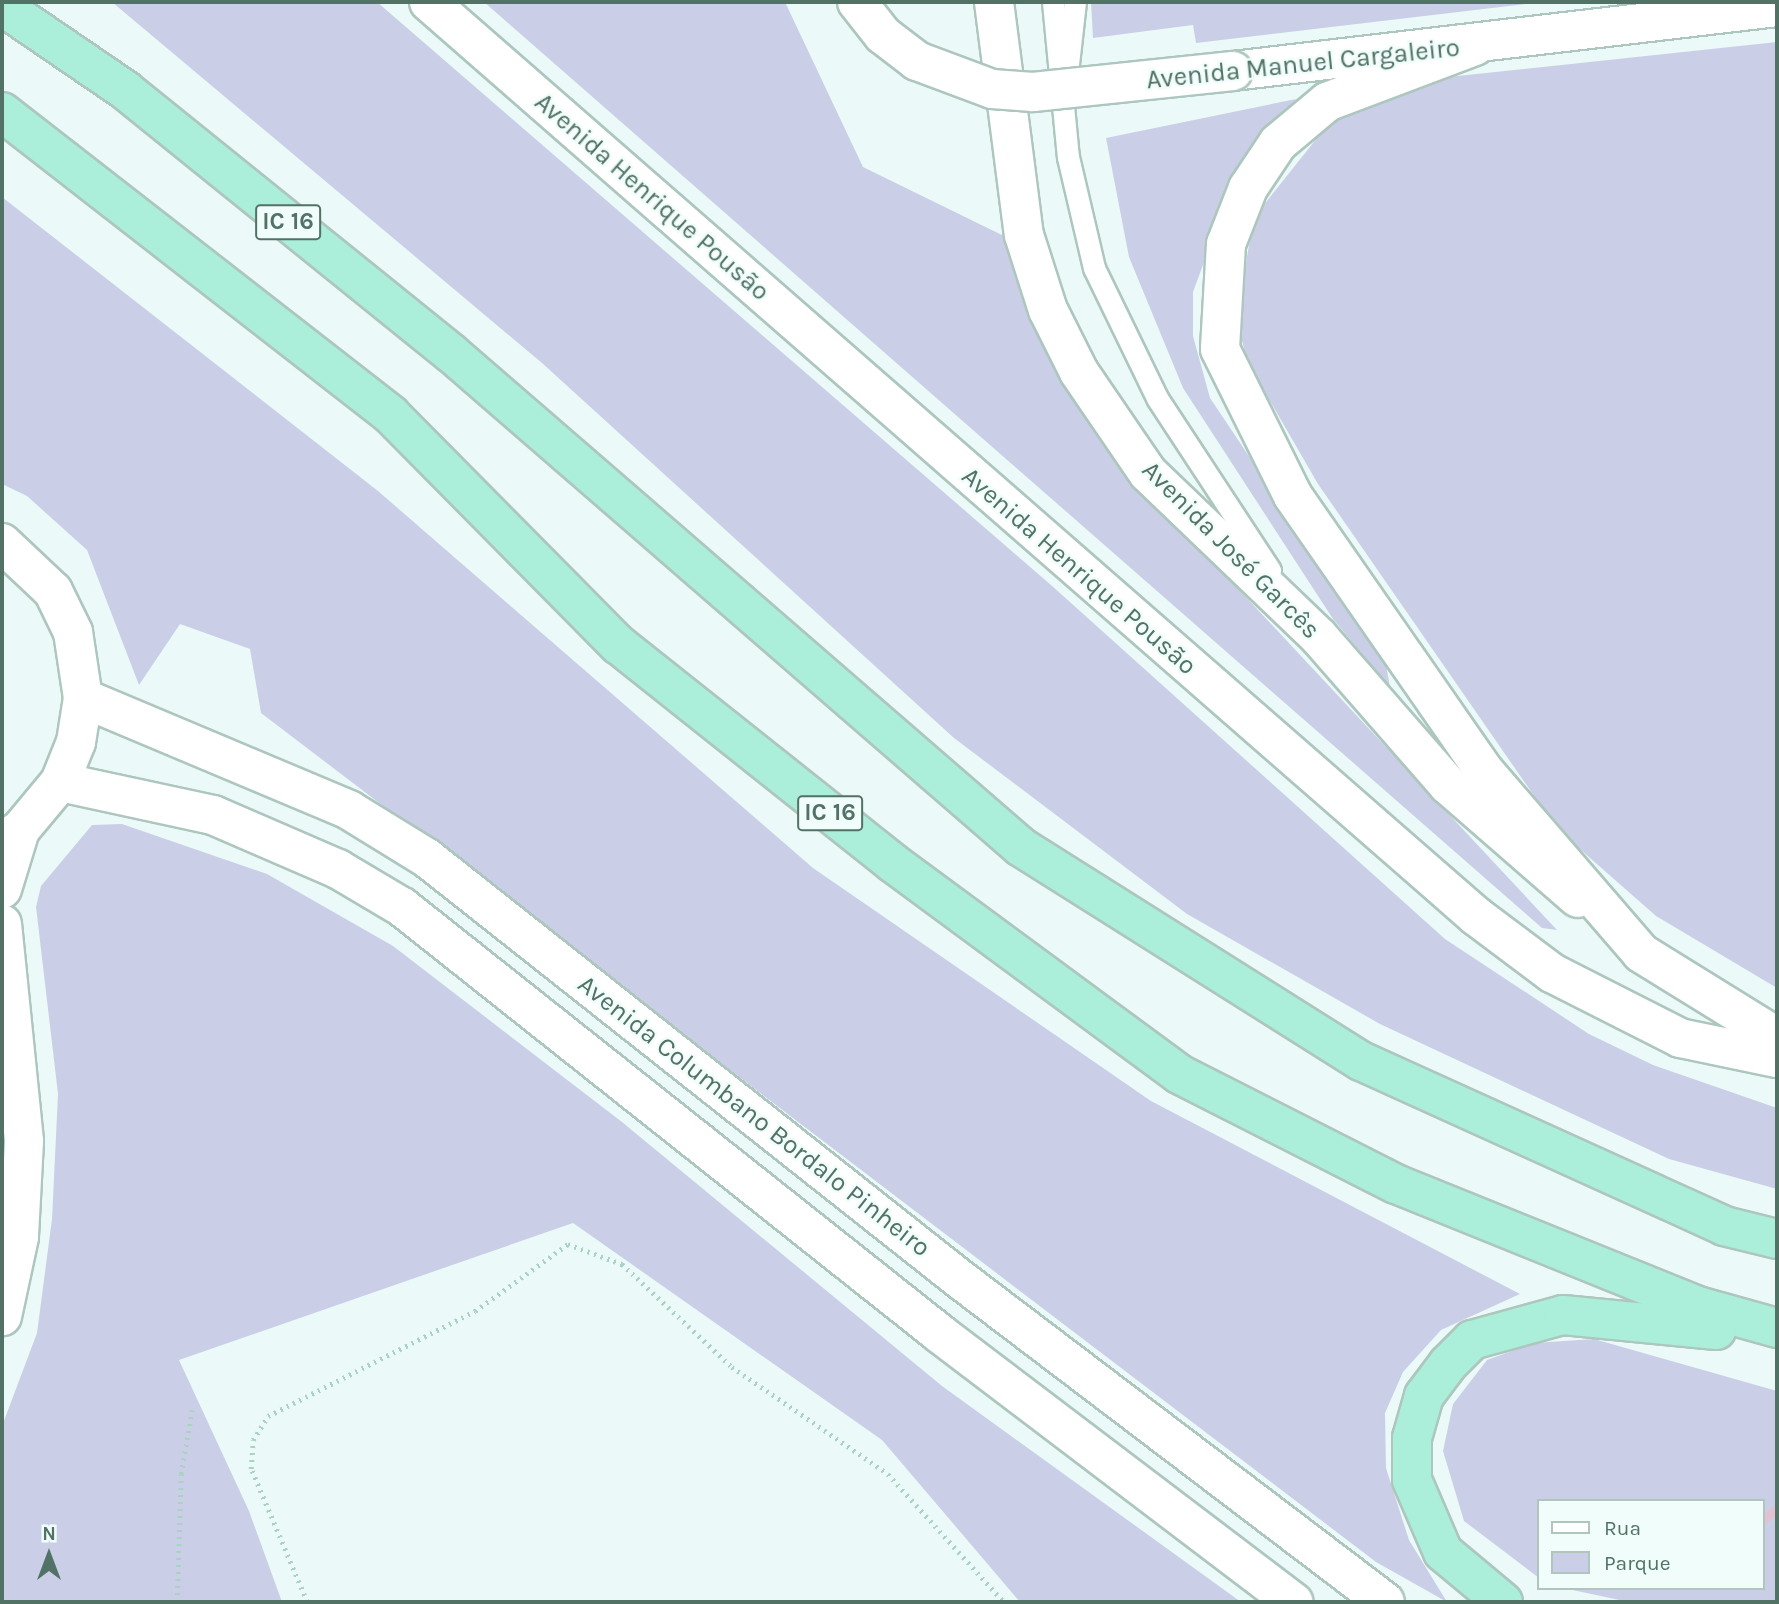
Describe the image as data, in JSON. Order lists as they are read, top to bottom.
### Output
{
  "streets": {
    "highway": ["IC 16"],
    "street": [
      "Avenida Manuel Cargaleiro",
      "Avenida Henrique Pousão",
      "Avenida José Garcês",
      "Avenida Columbano Bordalo Pinheiro"
    ]
  },
  "legend": ["Rua", "Parque"],
  "north": "top"
}
